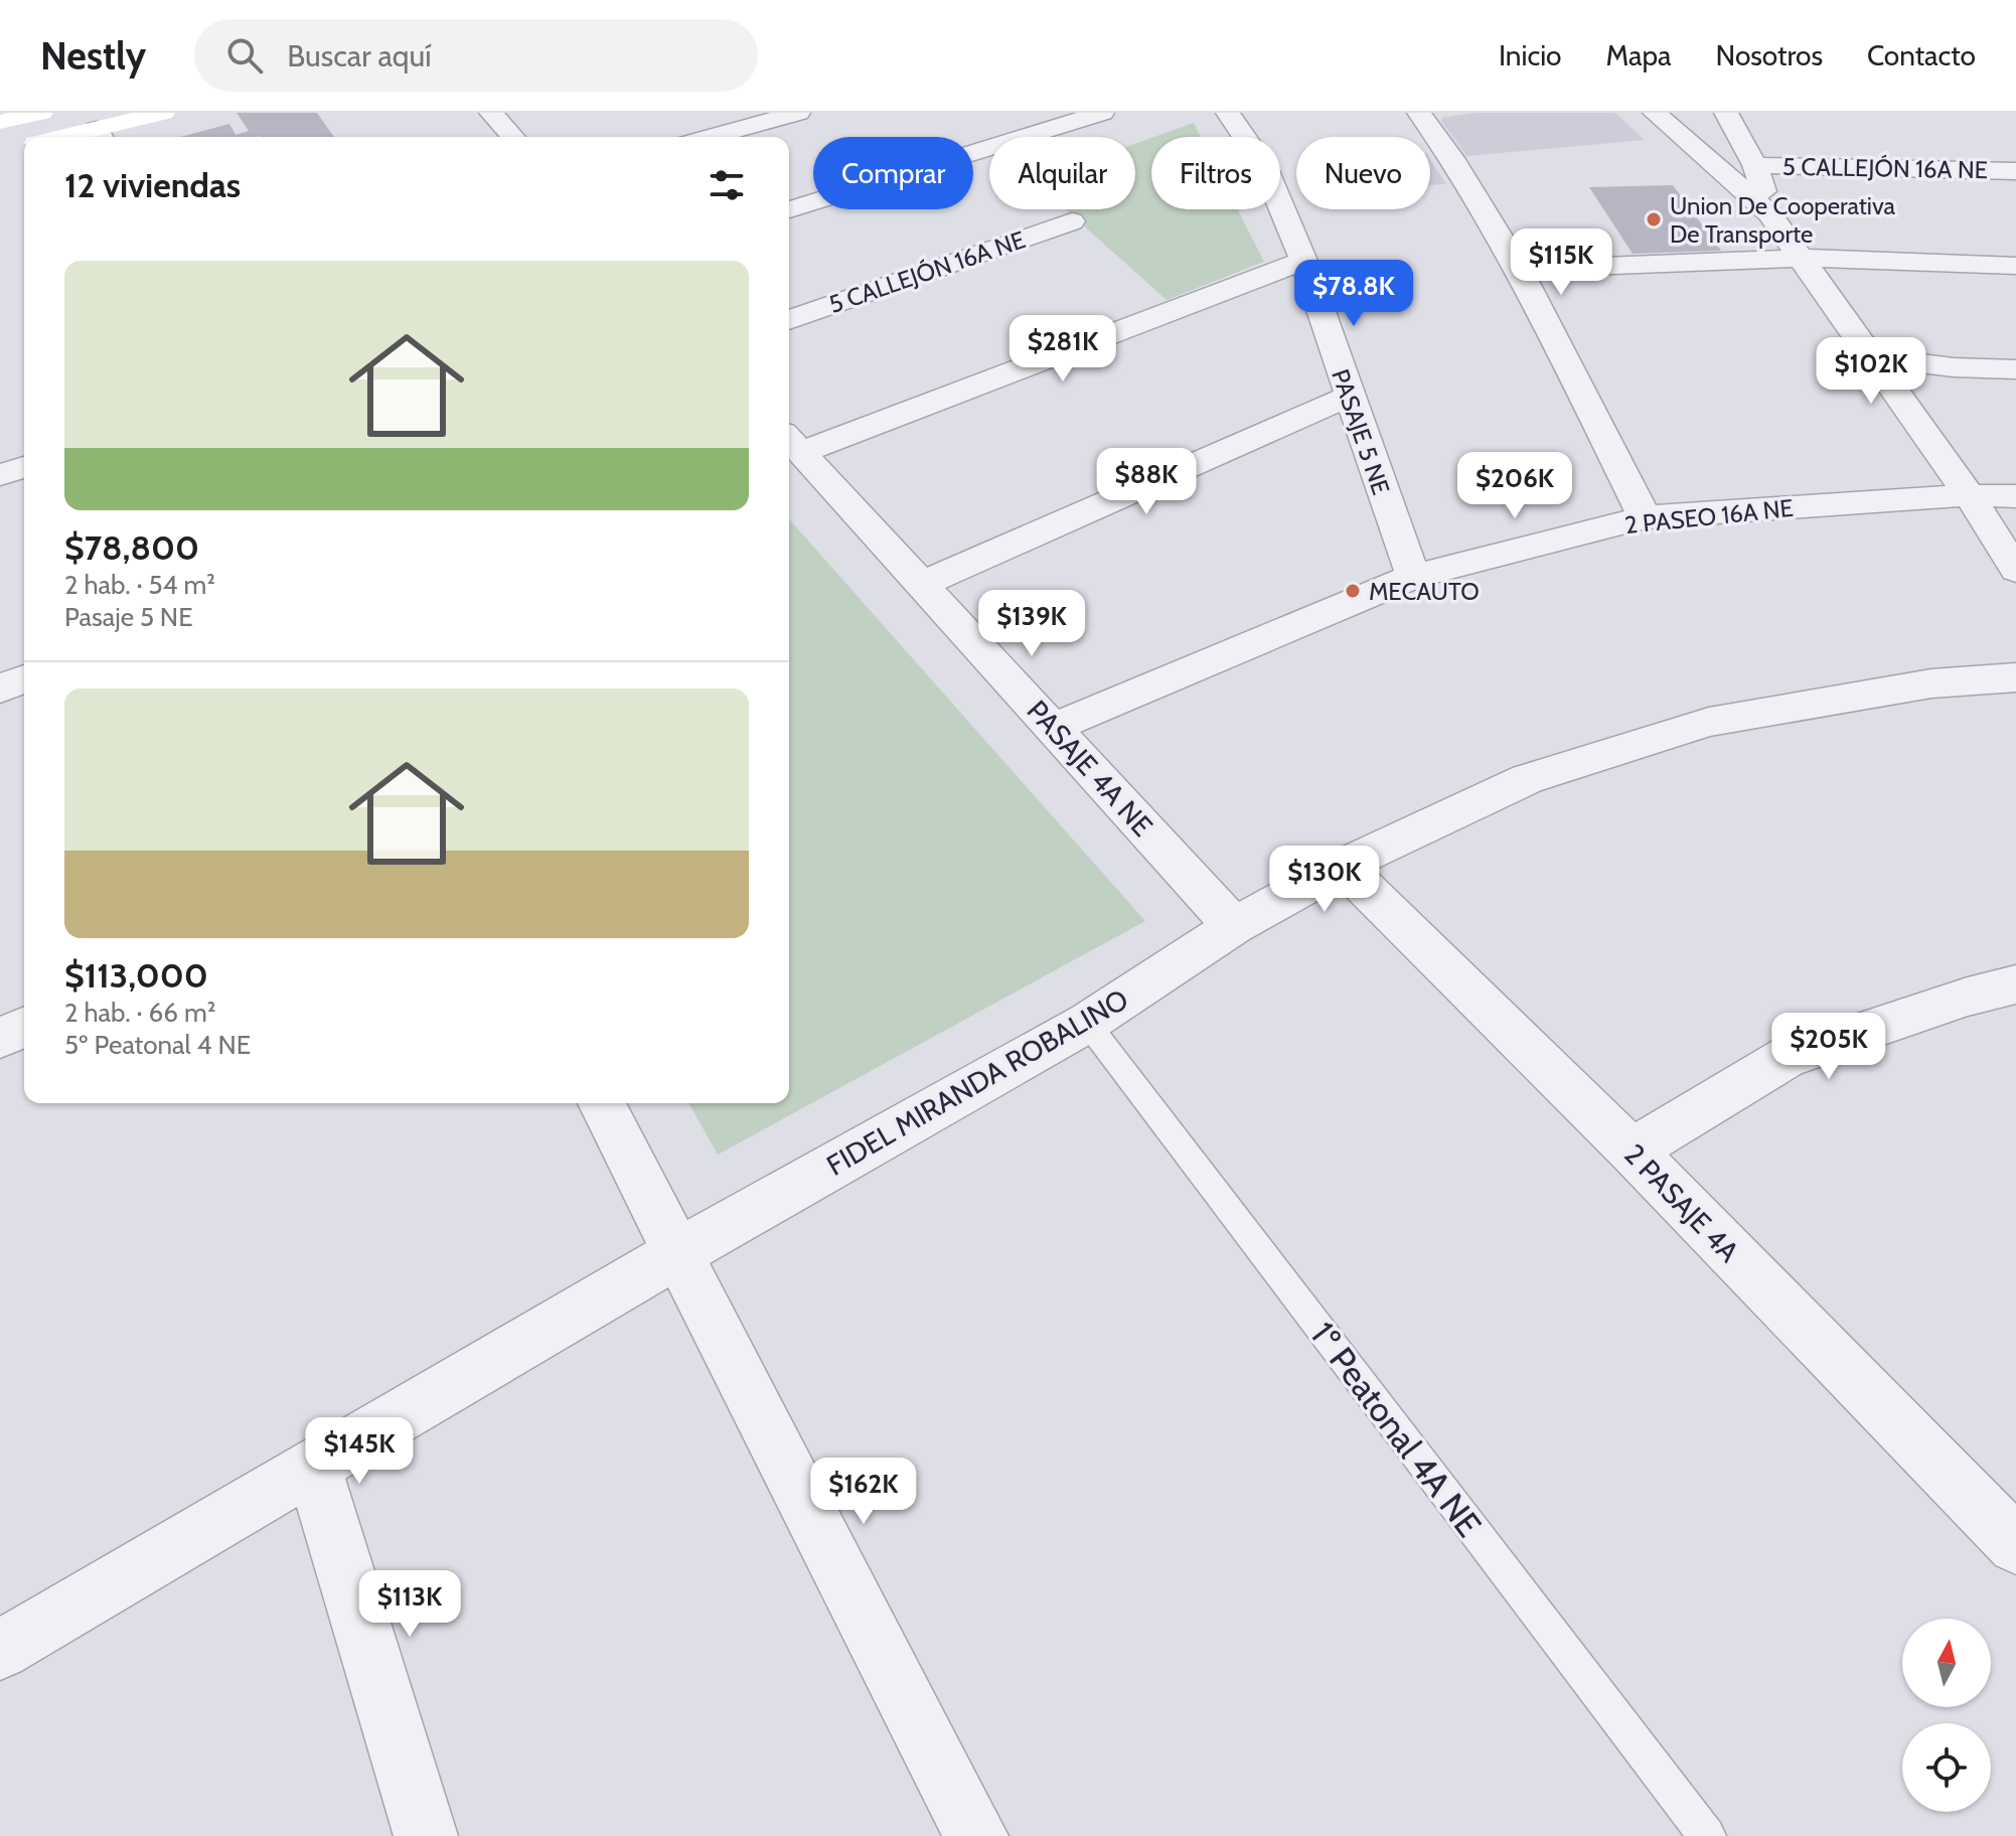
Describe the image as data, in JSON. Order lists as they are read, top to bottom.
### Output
{
  "streets": {
    "street": [
      "5 CALLEJÓN 16A NE",
      "PASAJE 5 NE",
      "2 PASEO 16A NE",
      "PASAJE 4A NE",
      "FIDEL MIRANDA ROBALINO",
      "2 PASAJE 4A"
    ],
    "lane": ["1º Peatonal 4A NE"]
  },
  "crossings": [
    ["PASAJE 5 NE", "2 PASEO 16A NE"],
    ["2 PASEO 16A NE", "PASAJE 4A NE"],
    ["PASAJE 4A NE", "FIDEL MIRANDA ROBALINO"],
    ["FIDEL MIRANDA ROBALINO", "2 PASAJE 4A"],
    ["FIDEL MIRANDA ROBALINO", "1º Peatonal 4A NE"]
  ],
  "places": ["Union De Cooperativa De Transporte", "MECAUTO"],
  "north": "top",
  "page": {
    "header": "Nestly",
    "search": "Buscar aquí",
    "nav": [
      "Inicio",
      "Mapa",
      "Nosotros",
      "Contacto"
    ],
    "chip": [
      "Comprar",
      "Alquilar",
      "Filtros",
      "Nuevo"
    ],
    "heading": "12 viviendas",
    "price": [
      "$115K",
      "$78.8K",
      "$281K",
      "$102K",
      "$88K",
      "$206K",
      "$139K",
      "$130K",
      "$205K",
      "$145K",
      "$162K",
      "$113K"
    ],
    "list": [
      {
        "name": "$78,800",
        "note": "2 hab. · 54 m² · Pasaje 5 NE"
      },
      {
        "name": "$113,000",
        "note": "2 hab. · 66 m² · 5º Peatonal 4 NE"
      }
    ]
  }
}
